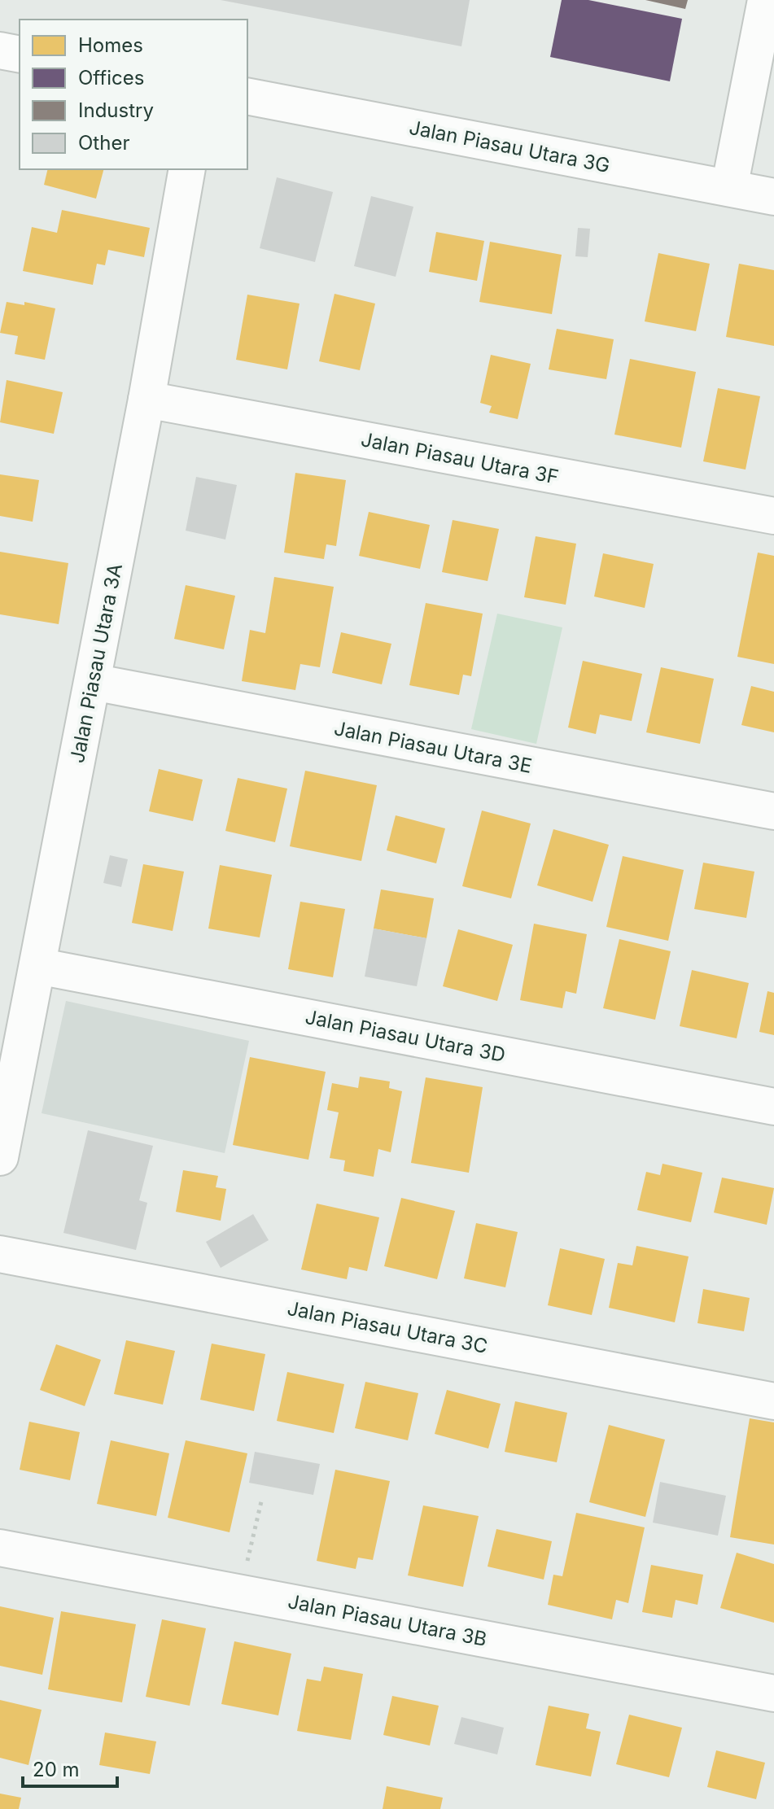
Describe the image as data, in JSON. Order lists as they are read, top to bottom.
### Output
{
  "streets": {
    "street": [
      "Jalan Piasau Utara 3G",
      "Jalan Piasau Utara 3F",
      "Jalan Piasau Utara 3A",
      "Jalan Piasau Utara 3E",
      "Jalan Piasau Utara 3D",
      "Jalan Piasau Utara 3C",
      "Jalan Piasau Utara 3B"
    ]
  },
  "crossings": [
    ["Jalan Piasau Utara 3F", "Jalan Piasau Utara 3A"],
    ["Jalan Piasau Utara 3A", "Jalan Piasau Utara 3E"],
    ["Jalan Piasau Utara 3A", "Jalan Piasau Utara 3D"]
  ],
  "legend": [
    "Homes",
    "Offices",
    "Industry",
    "Other"
  ],
  "scale_bar": "20 m"
}
